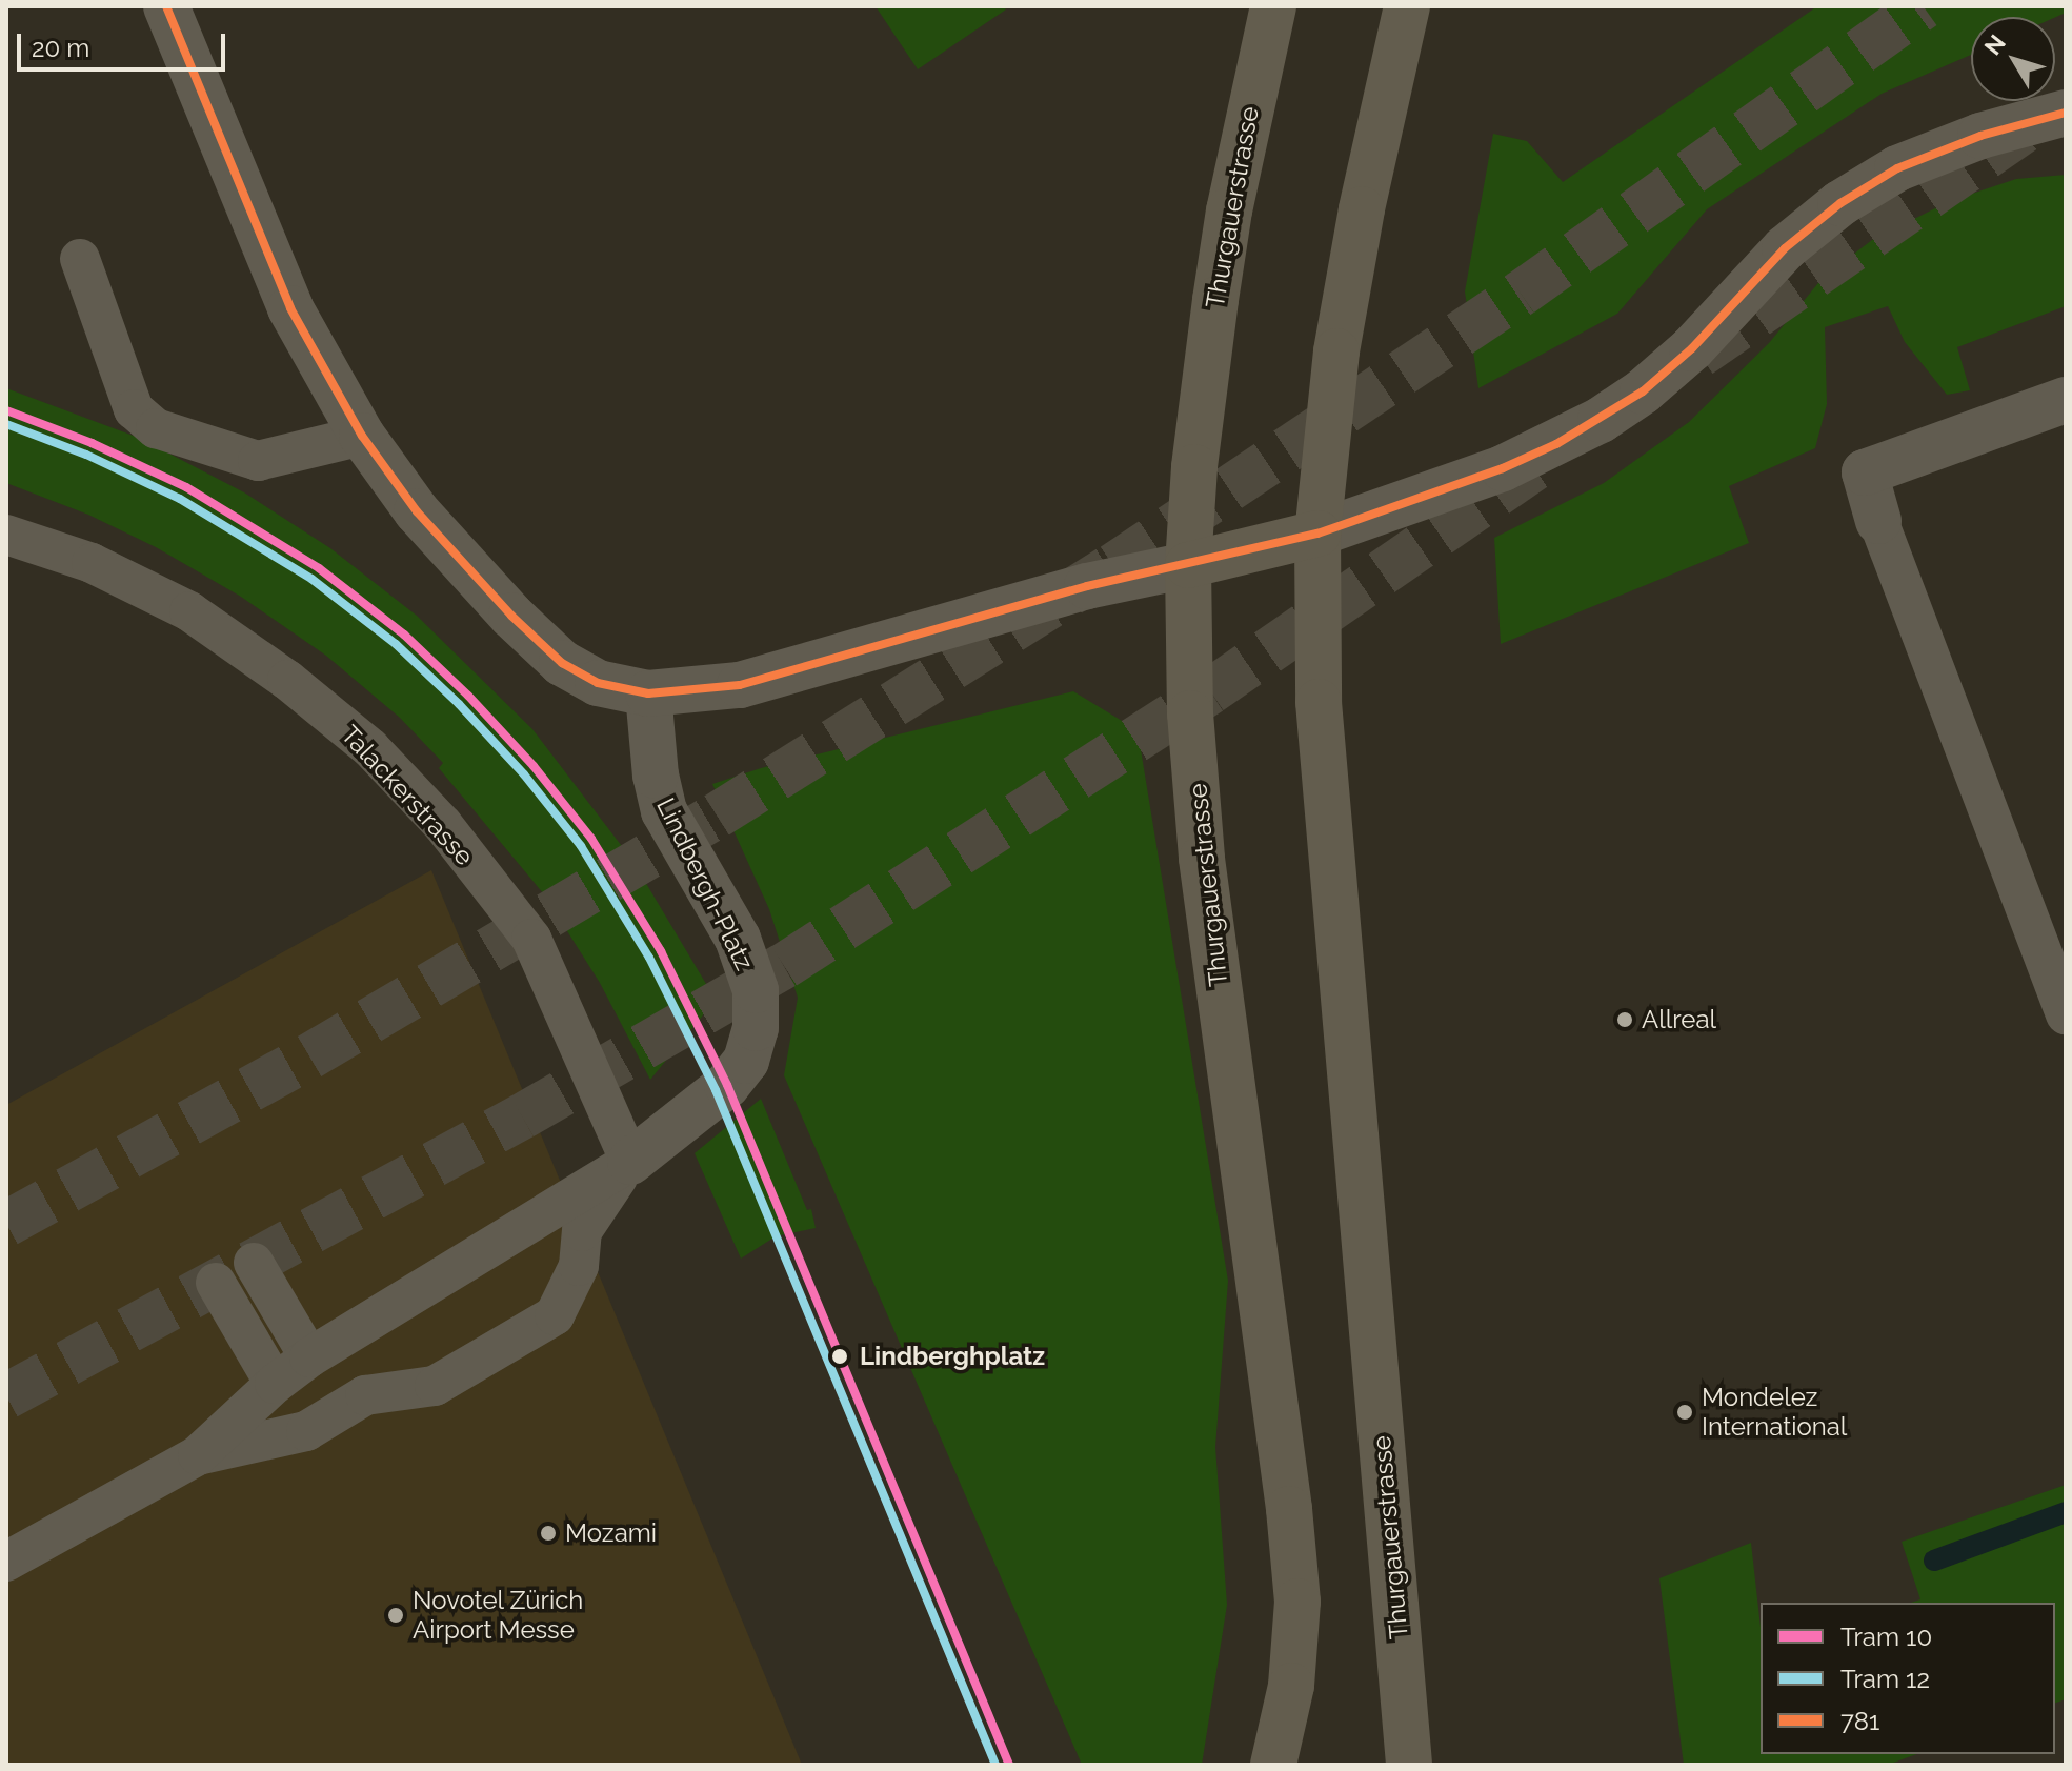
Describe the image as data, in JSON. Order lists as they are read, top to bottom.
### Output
{
  "streets": {
    "main road": ["Thurgauerstrasse"],
    "street": ["Lindbergh-Platz"],
    "lane": ["Talackerstrasse"]
  },
  "crossings": [
    ["Talackerstrasse", "Lindbergh-Platz"]
  ],
  "places": [
    "Allreal",
    "Lindberghplatz",
    "Mondelez International",
    "Mozami",
    "Novotel Zürich Airport Messe"
  ],
  "lines": ["transit line 781", "tram line 10", "tram line 12"],
  "legend": ["Tram 10", "Tram 12", "781"],
  "scale_bar": "20 m",
  "north": "top left"
}
